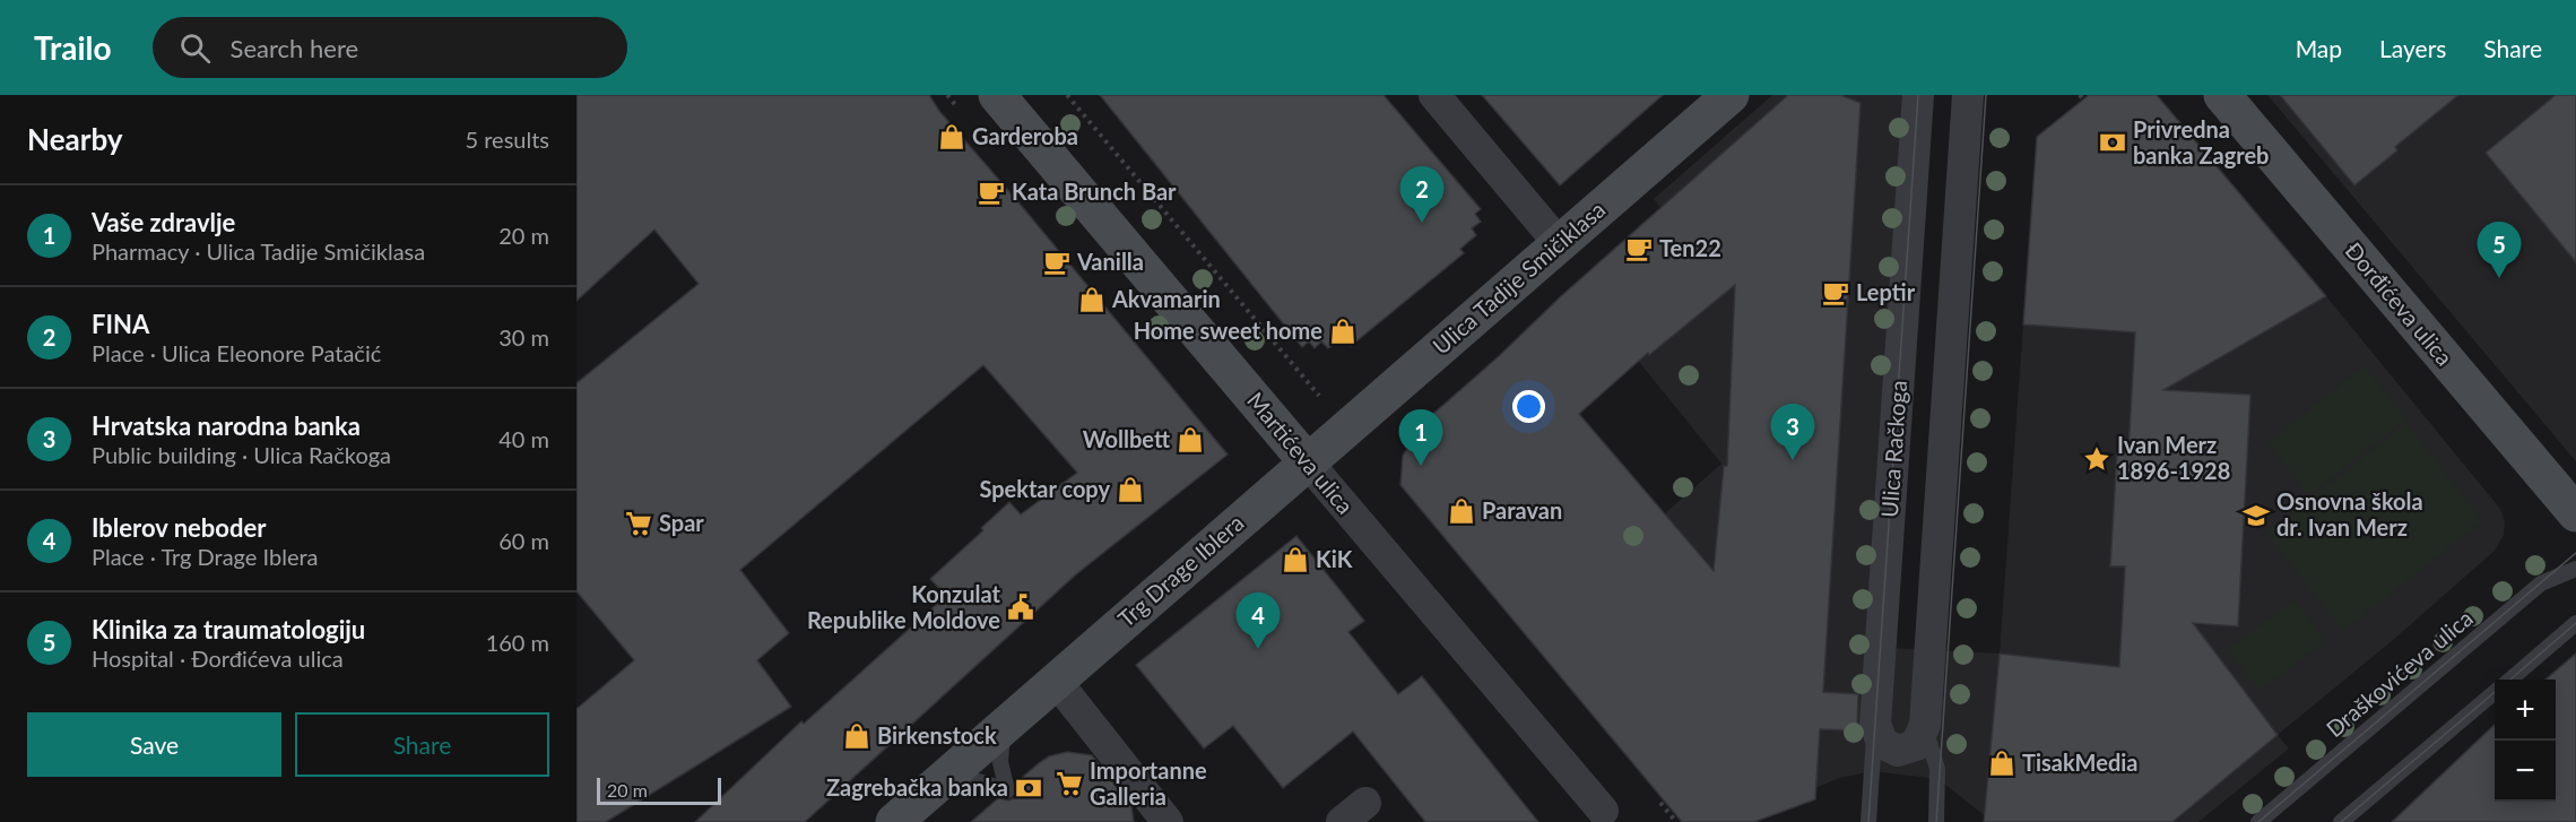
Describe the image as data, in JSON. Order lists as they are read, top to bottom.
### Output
{
  "streets": {
    "street": [
      "Ulica Tadije Smičiklasa",
      "Đorđićeva ulica",
      "Ulica Račkoga",
      "Martićeva ulica",
      "Trg Drage Iblera"
    ],
    "lane": ["Draškovićeva ulica"]
  },
  "crossings": [
    ["Ulica Tadije Smičiklasa", "Martićeva ulica"],
    ["Ulica Tadije Smičiklasa", "Trg Drage Iblera"],
    ["Martićeva ulica", "Trg Drage Iblera"]
  ],
  "places": {
    "shop": [
      "Garderoba",
      "Akvamarin",
      "Home sweet home",
      "Wollbett",
      "Spektar copy",
      "Paravan",
      "KiK",
      "Birkenstock",
      "TisakMedia"
    ],
    "bank": ["Privredna banka Zagreb", "Zagrebačka banka"],
    "cafe": [
      "Kata Brunch Bar",
      "Ten22",
      "Vanilla",
      "Leptir"
    ],
    "place": ["Ivan Merz 1896-1928"],
    "school or university": ["Osnovna škola dr. Ivan Merz"],
    "supermarket": ["Spar", "Importanne Galleria"],
    "public building": ["Konzulat Republike Moldove"]
  },
  "scale_bar": "20 m",
  "page": {
    "header": "Trailo",
    "search": "Search here",
    "nav": ["Map", "Layers", "Share"],
    "heading": ["Nearby", "5 results"],
    "pins": [
      "2",
      "5",
      "3",
      "1",
      "4"
    ],
    "list": [
      {
        "mark": "1",
        "name": "Vaše zdravlje",
        "note": "Pharmacy · Ulica Tadije Smičiklasa",
        "value": "20 m"
      },
      {
        "mark": "2",
        "name": "FINA",
        "note": "Place · Ulica Eleonore Patačić",
        "value": "30 m"
      },
      {
        "mark": "3",
        "name": "Hrvatska narodna banka",
        "note": "Public building · Ulica Račkoga",
        "value": "40 m"
      },
      {
        "mark": "4",
        "name": "Iblerov neboder",
        "note": "Place · Trg Drage Iblera",
        "value": "60 m"
      },
      {
        "mark": "5",
        "name": "Klinika za traumatologiju",
        "note": "Hospital · Đorđićeva ulica",
        "value": "160 m"
      }
    ],
    "map_buttons": ["+", "−"],
    "buttons": ["Save", "Share"],
    "scale": "20 m"
  }
}
